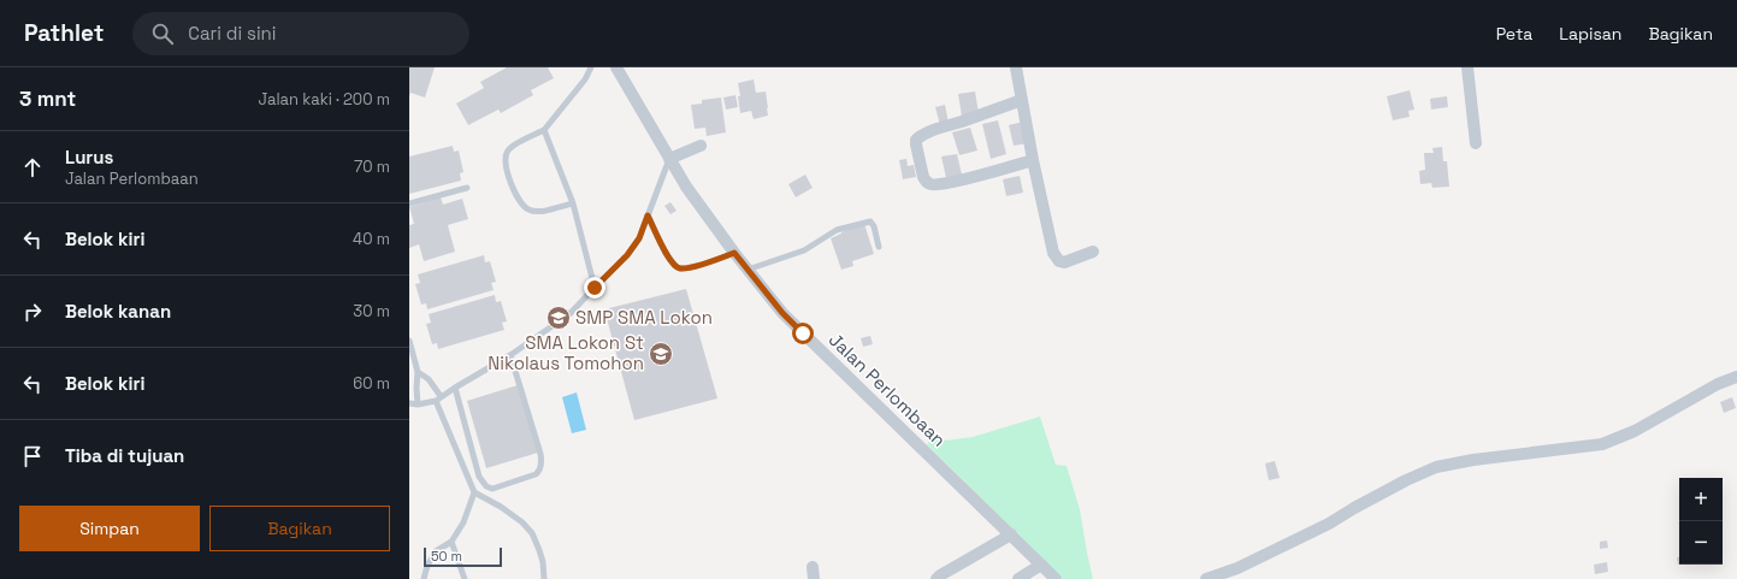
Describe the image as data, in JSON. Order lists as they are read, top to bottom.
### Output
{
  "streets": {
    "street": ["Jalan Perlombaan"]
  },
  "places": {
    "school or university": ["SMP SMA Lokon", "SMA Lokon St Nikolaus Tomohon"]
  },
  "scale_bar": "50 m",
  "page": {
    "header": "Pathlet",
    "search": "Cari di sini",
    "nav": ["Peta", "Lapisan", "Bagikan"],
    "heading": ["3 mnt", "Jalan kaki · 200 m"],
    "list": [
      ["Lurus", "Jalan Perlombaan", "70 m"],
      ["Belok kiri", "40 m"],
      ["Belok kanan", "30 m"],
      ["Belok kiri", "60 m"],
      "Tiba di tujuan"
    ],
    "map_buttons": ["+", "−"],
    "buttons": ["Simpan", "Bagikan"],
    "scale": "50 m"
  }
}
